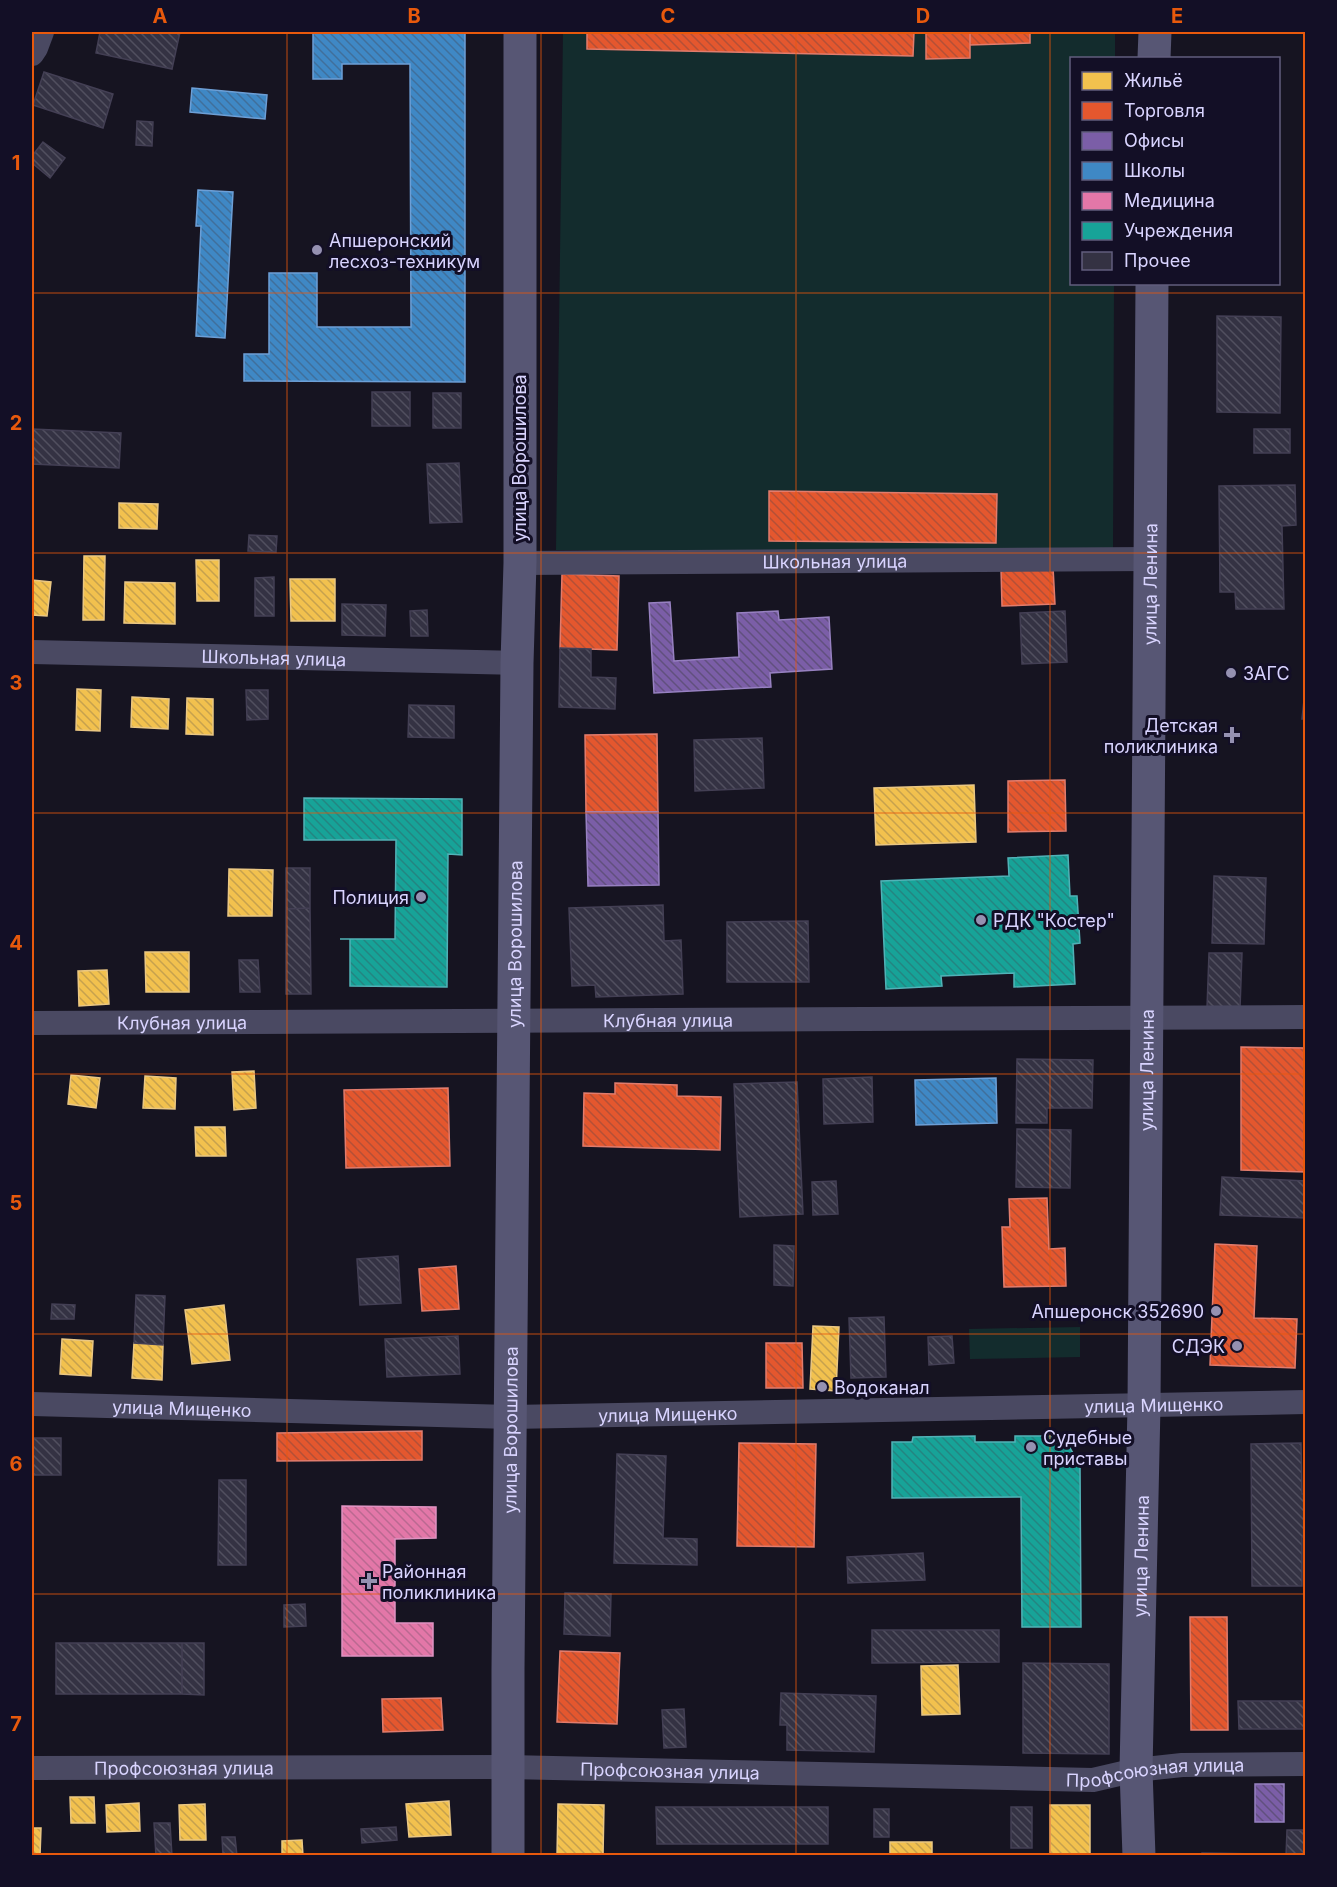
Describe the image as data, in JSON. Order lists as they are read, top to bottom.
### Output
{
  "streets": {
    "main road": ["улица Ворошилова", "улица Ленина"],
    "street": [
      "Школьная улица",
      "Клубная улица",
      "улица Мищенко",
      "Профсоюзная улица"
    ]
  },
  "crossings": [
    ["улица Ворошилова", "Школьная улица"],
    ["улица Ворошилова", "Клубная улица"],
    ["улица Ворошилова", "улица Мищенко"],
    ["улица Ворошилова", "Профсоюзная улица"],
    ["Школьная улица", "улица Ленина"],
    ["улица Ленина", "Клубная улица"],
    ["улица Ленина", "улица Мищенко"],
    ["улица Ленина", "Профсоюзная улица"]
  ],
  "places": {
    "other": [
      "Апшеронский лесхоз-техникум",
      "ЗАГС",
      "Полиция",
      "РДК \"Костер\"",
      "Апшеронск 352690",
      "СДЭК",
      "Водоканал",
      "Судебные приставы"
    ],
    "health": ["Детская поликлиника", "Районная поликлиника"]
  },
  "legend": [
    "Жильё",
    "Торговля",
    "Офисы",
    "Школы",
    "Медицина",
    "Учреждения",
    "Прочее"
  ],
  "grid": {
    "columns": [
      "A",
      "B",
      "C",
      "D",
      "E"
    ],
    "rows": [
      "1",
      "2",
      "3",
      "4",
      "5",
      "6",
      "7"
    ]
  }
}
